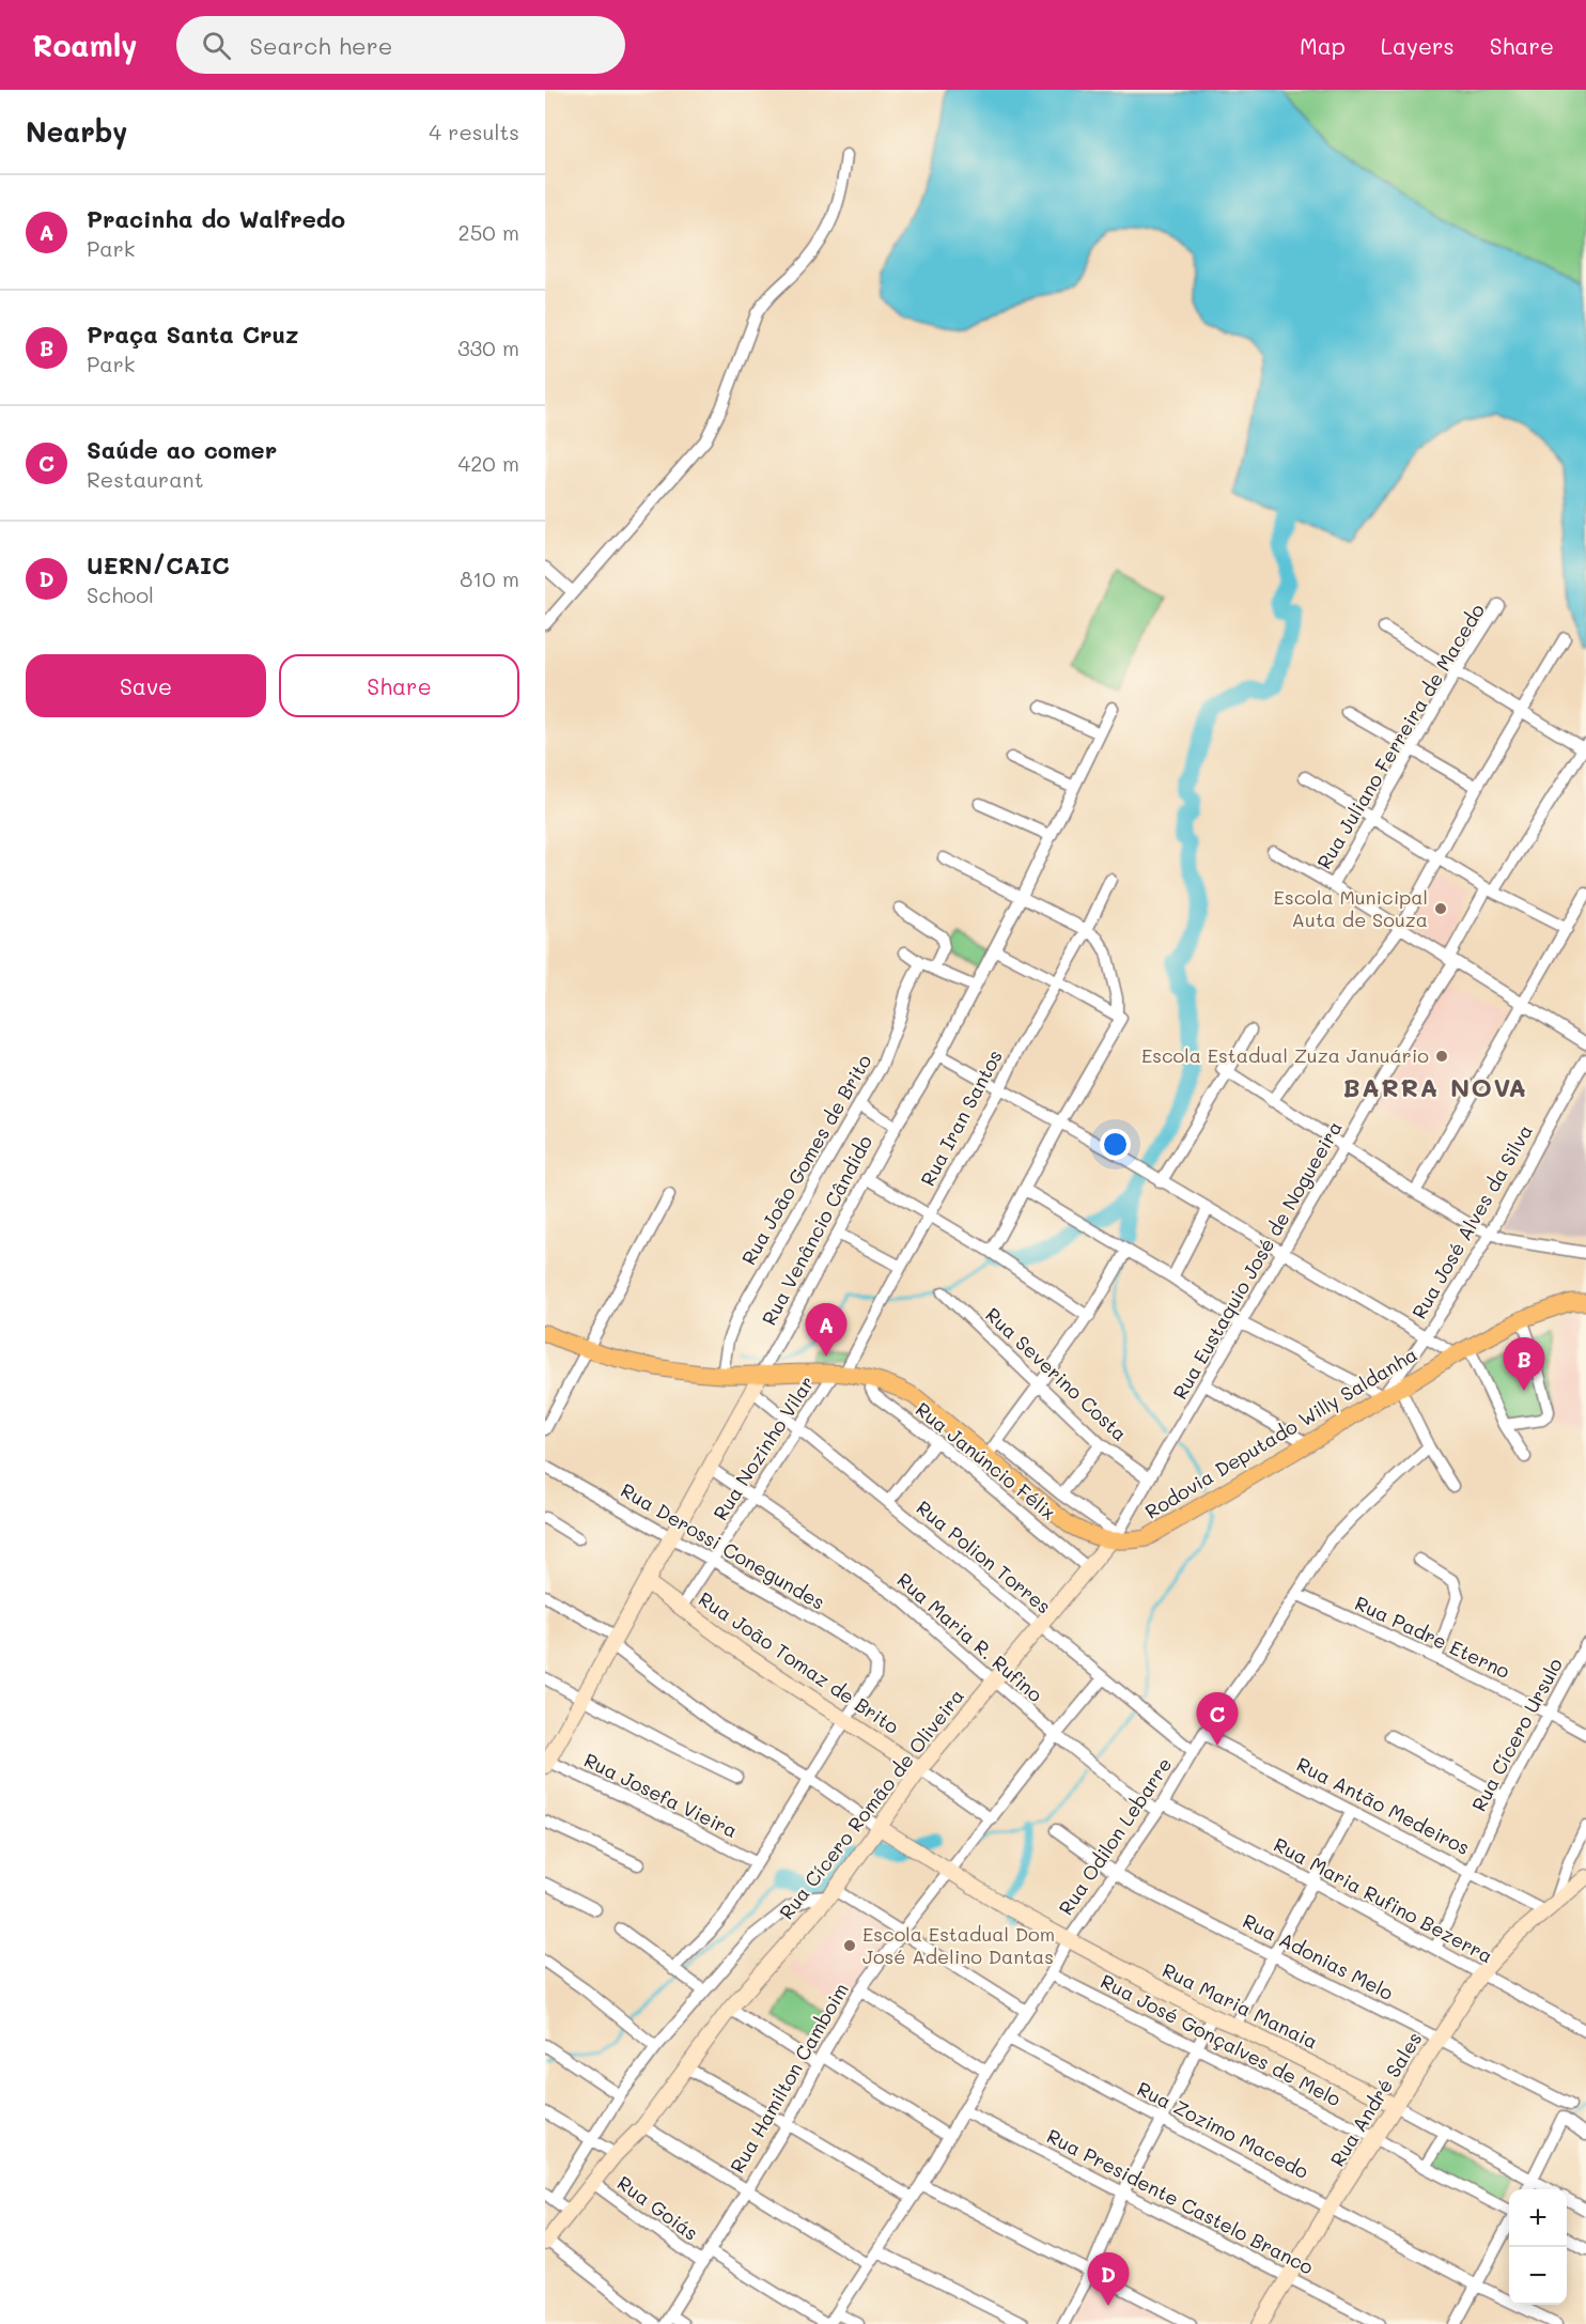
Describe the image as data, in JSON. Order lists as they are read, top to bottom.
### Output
{
  "streets": {
    "main road": ["Rodovia Deputado Willy Saldanha"],
    "street": [
      "Rua Juliano Ferreira de Macedo",
      "Rua Iran Santos",
      "Rua João Gomes de Brito",
      "Rua José Alves da Silva",
      "Rua Venâncio Cândido",
      "Rua Eustaquio José de Nogueeira",
      "Rua Severino Costa",
      "Rua Nozinho Vilar",
      "Rua Janúncio Félix",
      "Rua Derossi Conegundes",
      "Rua Polion Torres",
      "Rua Maria R. Rufino",
      "Rua Padre Eterno",
      "Rua João Tomaz de Brito",
      "Rua Cícero Ursulo",
      "Rua Josefa Vieira",
      "Rua Cícero Romão de Oliveira",
      "Rua Antão Medeiros",
      "Rua Odilon Lebarre",
      "Rua Maria Rufino Bezerra",
      "Rua Adonias Melo",
      "Rua Maria Manaia",
      "Rua José Gonçalves de Melo",
      "Rua Hamilton Camboim",
      "Rua André Sales",
      "Rua Zozimo Macedo",
      "Rua Presidente Castelo Branco",
      "Rua Goiás"
    ]
  },
  "crossings": [
    ["Rua Iran Santos", "Rodovia Deputado Willy Saldanha"],
    ["Rua Iran Santos", "Rua Nozinho Vilar"],
    ["Rua João Gomes de Brito", "Rodovia Deputado Willy Saldanha"],
    ["Rua José Alves da Silva", "Rodovia Deputado Willy Saldanha"],
    ["Rua Venâncio Cândido", "Rodovia Deputado Willy Saldanha"],
    ["Rua Venâncio Cândido", "Rua Derossi Conegundes"],
    ["Rua Venâncio Cândido", "Rua Polion Torres"],
    ["Rua Venâncio Cândido", "Rua Maria R. Rufino"],
    ["Rua Venâncio Cândido", "Rua João Tomaz de Brito"],
    ["Rua Venâncio Cândido", "Rua Josefa Vieira"],
    ["Rua Eustaquio José de Nogueeira", "Rua Severino Costa"],
    ["Rua Eustaquio José de Nogueeira", "Rodovia Deputado Willy Saldanha"],
    ["Rua Eustaquio José de Nogueeira", "Rua Cícero Romão de Oliveira"],
    ["Rodovia Deputado Willy Saldanha", "Rua Nozinho Vilar"],
    ["Rodovia Deputado Willy Saldanha", "Rua Janúncio Félix"],
    ["Rodovia Deputado Willy Saldanha", "Rua Cícero Romão de Oliveira"],
    ["Rua Nozinho Vilar", "Rua Derossi Conegundes"],
    ["Rua Nozinho Vilar", "Rua Polion Torres"],
    ["Rua Nozinho Vilar", "Rua Maria R. Rufino"],
    ["Rua Nozinho Vilar", "Rua João Tomaz de Brito"],
    ["Rua Janúncio Félix", "Rua Cícero Romão de Oliveira"],
    ["Rua Derossi Conegundes", "Rua João Tomaz de Brito"],
    ["Rua Polion Torres", "Rua Cícero Romão de Oliveira"],
    ["Rua Polion Torres", "Rua Odilon Lebarre"],
    ["Rua Polion Torres", "Rua Hamilton Camboim"],
    ["Rua Maria R. Rufino", "Rua Cícero Romão de Oliveira"],
    ["Rua Maria R. Rufino", "Rua Odilon Lebarre"],
    ["Rua Maria R. Rufino", "Rua Maria Rufino Bezerra"],
    ["Rua Maria R. Rufino", "Rua Hamilton Camboim"],
    ["Rua Padre Eterno", "Rua Cícero Ursulo"],
    ["Rua Padre Eterno", "Rua Odilon Lebarre"],
    ["Rua João Tomaz de Brito", "Rua Cícero Romão de Oliveira"],
    ["Rua João Tomaz de Brito", "Rua Hamilton Camboim"],
    ["Rua Cícero Ursulo", "Rua Antão Medeiros"],
    ["Rua Cícero Ursulo", "Rua Maria Rufino Bezerra"],
    ["Rua Cícero Romão de Oliveira", "Rua Maria Manaia"],
    ["Rua Cícero Romão de Oliveira", "Rua Goiás"],
    ["Rua Antão Medeiros", "Rua Odilon Lebarre"],
    ["Rua Antão Medeiros", "Rua André Sales"],
    ["Rua Odilon Lebarre", "Rua Maria Rufino Bezerra"],
    ["Rua Odilon Lebarre", "Rua Adonias Melo"],
    ["Rua Odilon Lebarre", "Rua Maria Manaia"],
    ["Rua Odilon Lebarre", "Rua José Gonçalves de Melo"],
    ["Rua Odilon Lebarre", "Rua Zozimo Macedo"],
    ["Rua Odilon Lebarre", "Rua Presidente Castelo Branco"],
    ["Rua Maria Rufino Bezerra", "Rua André Sales"],
    ["Rua Adonias Melo", "Rua André Sales"],
    ["Rua Maria Manaia", "Rua Hamilton Camboim"],
    ["Rua Maria Manaia", "Rua André Sales"],
    ["Rua José Gonçalves de Melo", "Rua André Sales"],
    ["Rua Hamilton Camboim", "Rua Goiás"],
    ["Rua André Sales", "Rua Zozimo Macedo"],
    ["Rua André Sales", "Rua Presidente Castelo Branco"]
  ],
  "districts": ["BARRA NOVA"],
  "places": ["Escola Municipal Auta de Souza", "Escola Estadual Zuza Januário", "Escola Estadual Dom José Adelino Dantas"],
  "page": {
    "header": "Roamly",
    "search": "Search here",
    "nav": ["Map", "Layers", "Share"],
    "heading": ["Nearby", "4 results"],
    "list": [
      {
        "mark": "A",
        "name": "Pracinha do Walfredo",
        "note": "Park",
        "value": "250 m"
      },
      {
        "mark": "B",
        "name": "Praça Santa Cruz",
        "note": "Park",
        "value": "330 m"
      },
      {
        "mark": "C",
        "name": "Saúde ao comer",
        "note": "Restaurant",
        "value": "420 m"
      },
      {
        "mark": "D",
        "name": "UERN/CAIC",
        "note": "School",
        "value": "810 m"
      }
    ],
    "buttons": ["Save", "Share"],
    "pins": [
      "A",
      "B",
      "C",
      "D"
    ],
    "map_buttons": ["+", "−"]
  }
}
